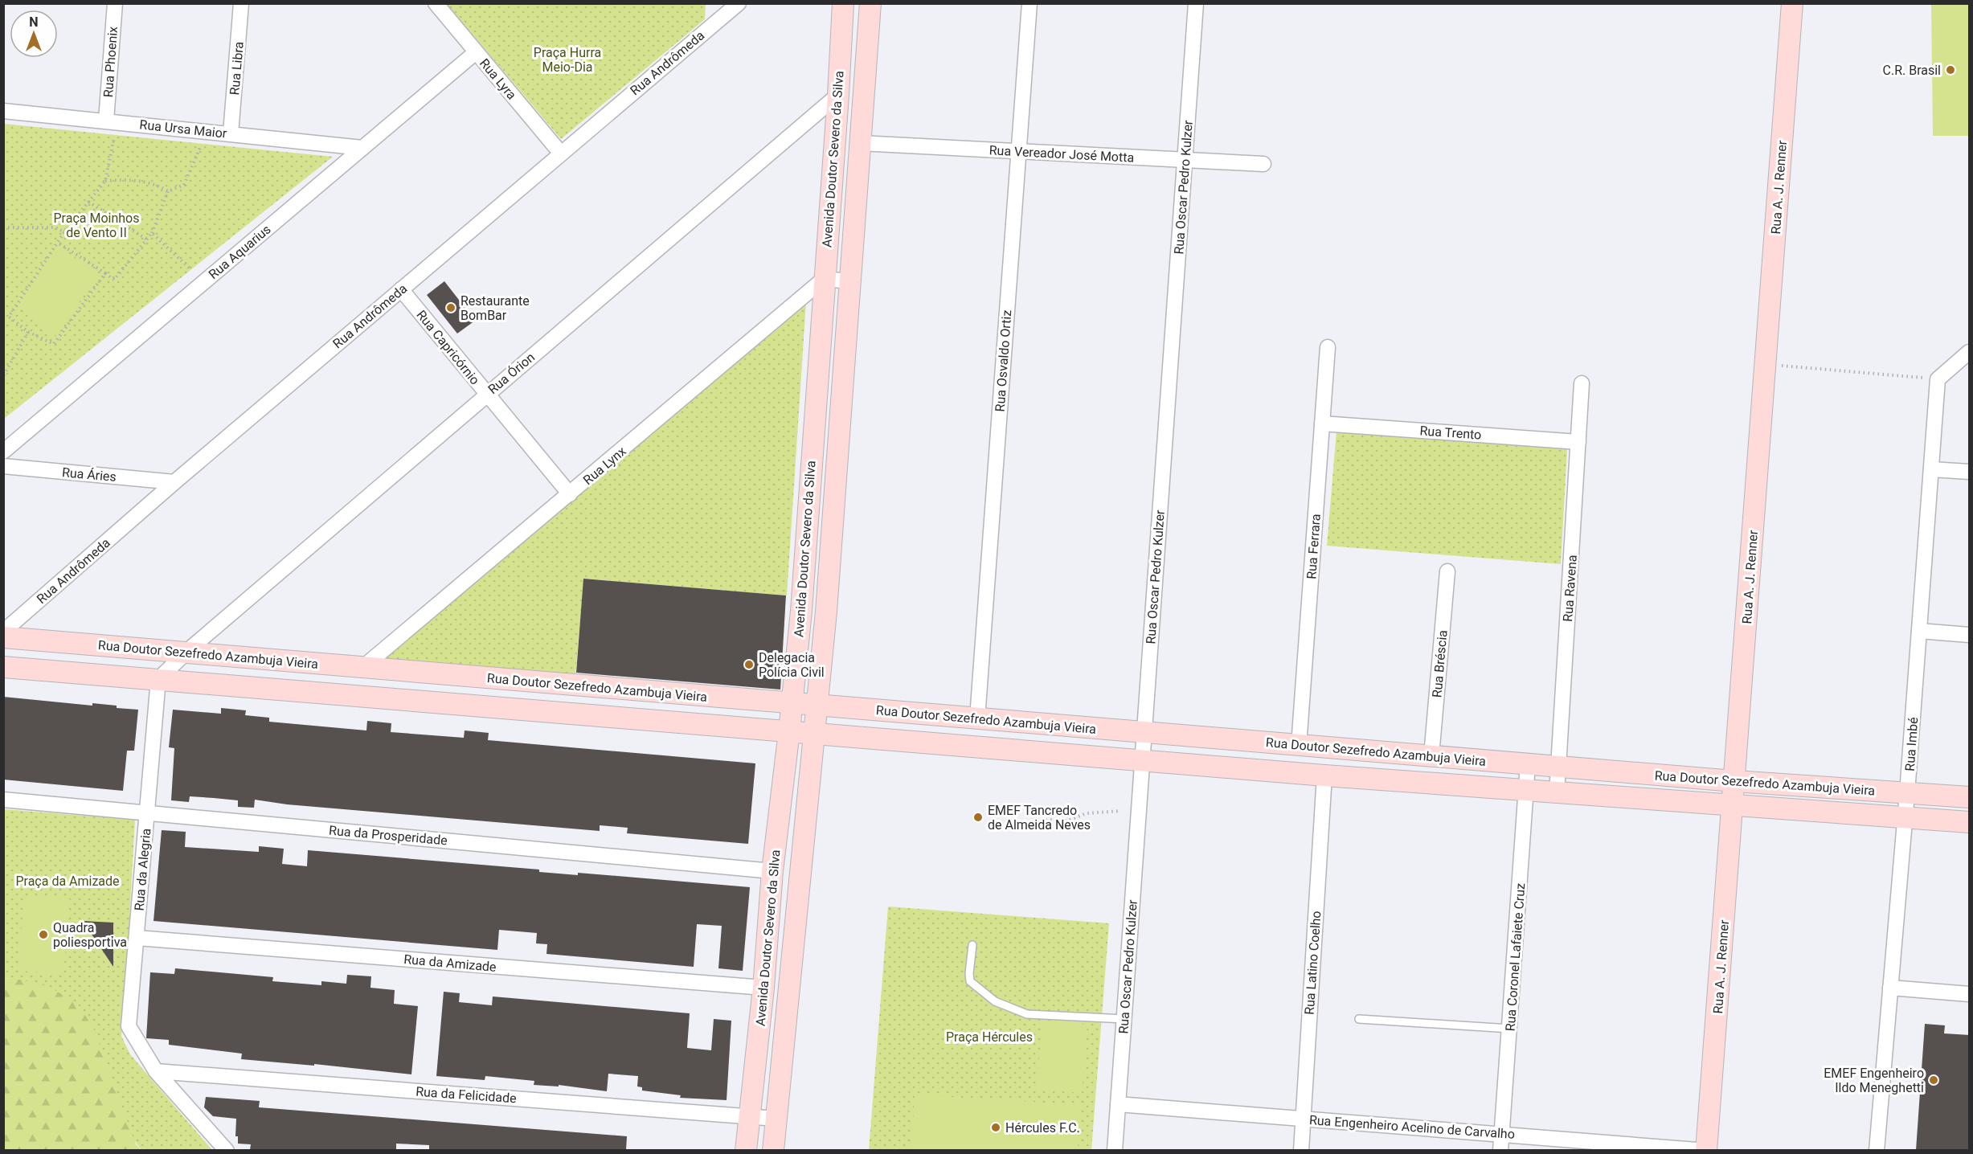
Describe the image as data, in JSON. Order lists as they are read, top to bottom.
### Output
{
  "streets": {
    "street": [
      "Rua Phoenix",
      "Rua Andrômeda",
      "Rua Libra",
      "Rua Lyra",
      "Rua Ursa Maior",
      "Rua Vereador José Motta",
      "Avenida Doutor Severo da Silva",
      "Rua Oscar Pedro Kulzer",
      "Rua A. J. Renner",
      "Rua Aquarius",
      "Rua Capricórnio",
      "Rua Osvaldo Ortiz",
      "Rua Órion",
      "Rua Trento",
      "Rua Lynx",
      "Rua Áries",
      "Rua Ferrara",
      "Rua Ravena",
      "Rua Doutor Sezefredo Azambuja Vieira",
      "Rua Bréscia",
      "Rua Imbé",
      "Rua da Prosperidade",
      "Rua da Alegria",
      "Rua Coronel Lafaiete Cruz",
      "Rua da Amizade",
      "Rua Latino Coelho",
      "Rua da Felicidade",
      "Rua Engenheiro Acelino de Carvalho"
    ]
  },
  "crossings": [
    ["Rua Phoenix", "Rua Ursa Maior"],
    ["Rua Andrômeda", "Rua Lyra"],
    ["Rua Andrômeda", "Rua Capricórnio"],
    ["Rua Andrômeda", "Rua Áries"],
    ["Rua Libra", "Rua Ursa Maior"],
    ["Rua Lyra", "Rua Aquarius"],
    ["Rua Ursa Maior", "Rua Aquarius"],
    ["Rua Vereador José Motta", "Avenida Doutor Severo da Silva"],
    ["Rua Vereador José Motta", "Rua Oscar Pedro Kulzer"],
    ["Rua Vereador José Motta", "Rua Osvaldo Ortiz"],
    ["Avenida Doutor Severo da Silva", "Rua Órion"],
    ["Avenida Doutor Severo da Silva", "Rua Lynx"],
    ["Avenida Doutor Severo da Silva", "Rua Doutor Sezefredo Azambuja Vieira"],
    ["Avenida Doutor Severo da Silva", "Rua da Prosperidade"],
    ["Avenida Doutor Severo da Silva", "Rua da Amizade"],
    ["Avenida Doutor Severo da Silva", "Rua da Felicidade"],
    ["Rua Oscar Pedro Kulzer", "Rua Doutor Sezefredo Azambuja Vieira"],
    ["Rua Oscar Pedro Kulzer", "Rua Engenheiro Acelino de Carvalho"],
    ["Rua A. J. Renner", "Rua Doutor Sezefredo Azambuja Vieira"],
    ["Rua A. J. Renner", "Rua Engenheiro Acelino de Carvalho"],
    ["Rua Capricórnio", "Rua Órion"],
    ["Rua Capricórnio", "Rua Lynx"],
    ["Rua Osvaldo Ortiz", "Rua Doutor Sezefredo Azambuja Vieira"],
    ["Rua Órion", "Rua Doutor Sezefredo Azambuja Vieira"],
    ["Rua Trento", "Rua Ferrara"],
    ["Rua Trento", "Rua Ravena"],
    ["Rua Lynx", "Rua Doutor Sezefredo Azambuja Vieira"],
    ["Rua Ferrara", "Rua Doutor Sezefredo Azambuja Vieira"],
    ["Rua Ravena", "Rua Doutor Sezefredo Azambuja Vieira"],
    ["Rua Doutor Sezefredo Azambuja Vieira", "Rua Bréscia"],
    ["Rua Doutor Sezefredo Azambuja Vieira", "Rua Imbé"],
    ["Rua Doutor Sezefredo Azambuja Vieira", "Rua da Alegria"],
    ["Rua Doutor Sezefredo Azambuja Vieira", "Rua Coronel Lafaiete Cruz"],
    ["Rua Doutor Sezefredo Azambuja Vieira", "Rua Latino Coelho"],
    ["Rua da Prosperidade", "Rua da Alegria"],
    ["Rua da Alegria", "Rua da Amizade"],
    ["Rua da Alegria", "Rua da Felicidade"],
    ["Rua Coronel Lafaiete Cruz", "Rua Engenheiro Acelino de Carvalho"],
    ["Rua Latino Coelho", "Rua Engenheiro Acelino de Carvalho"]
  ],
  "parks": [
    "Praça Hurra Meio-Dia",
    "Praça Moinhos de Vento II",
    "Praça da Amizade",
    "Praça Hércules"
  ],
  "places": [
    "C.R. Brasil",
    "Restaurante BomBar",
    "Delegacia Polícia Civil",
    "EMEF Tancredo de Almeida Neves",
    "Quadra poliesportiva",
    "EMEF Engenheiro Ildo Meneghetti",
    "Hércules F.C."
  ],
  "north": "top"
}
